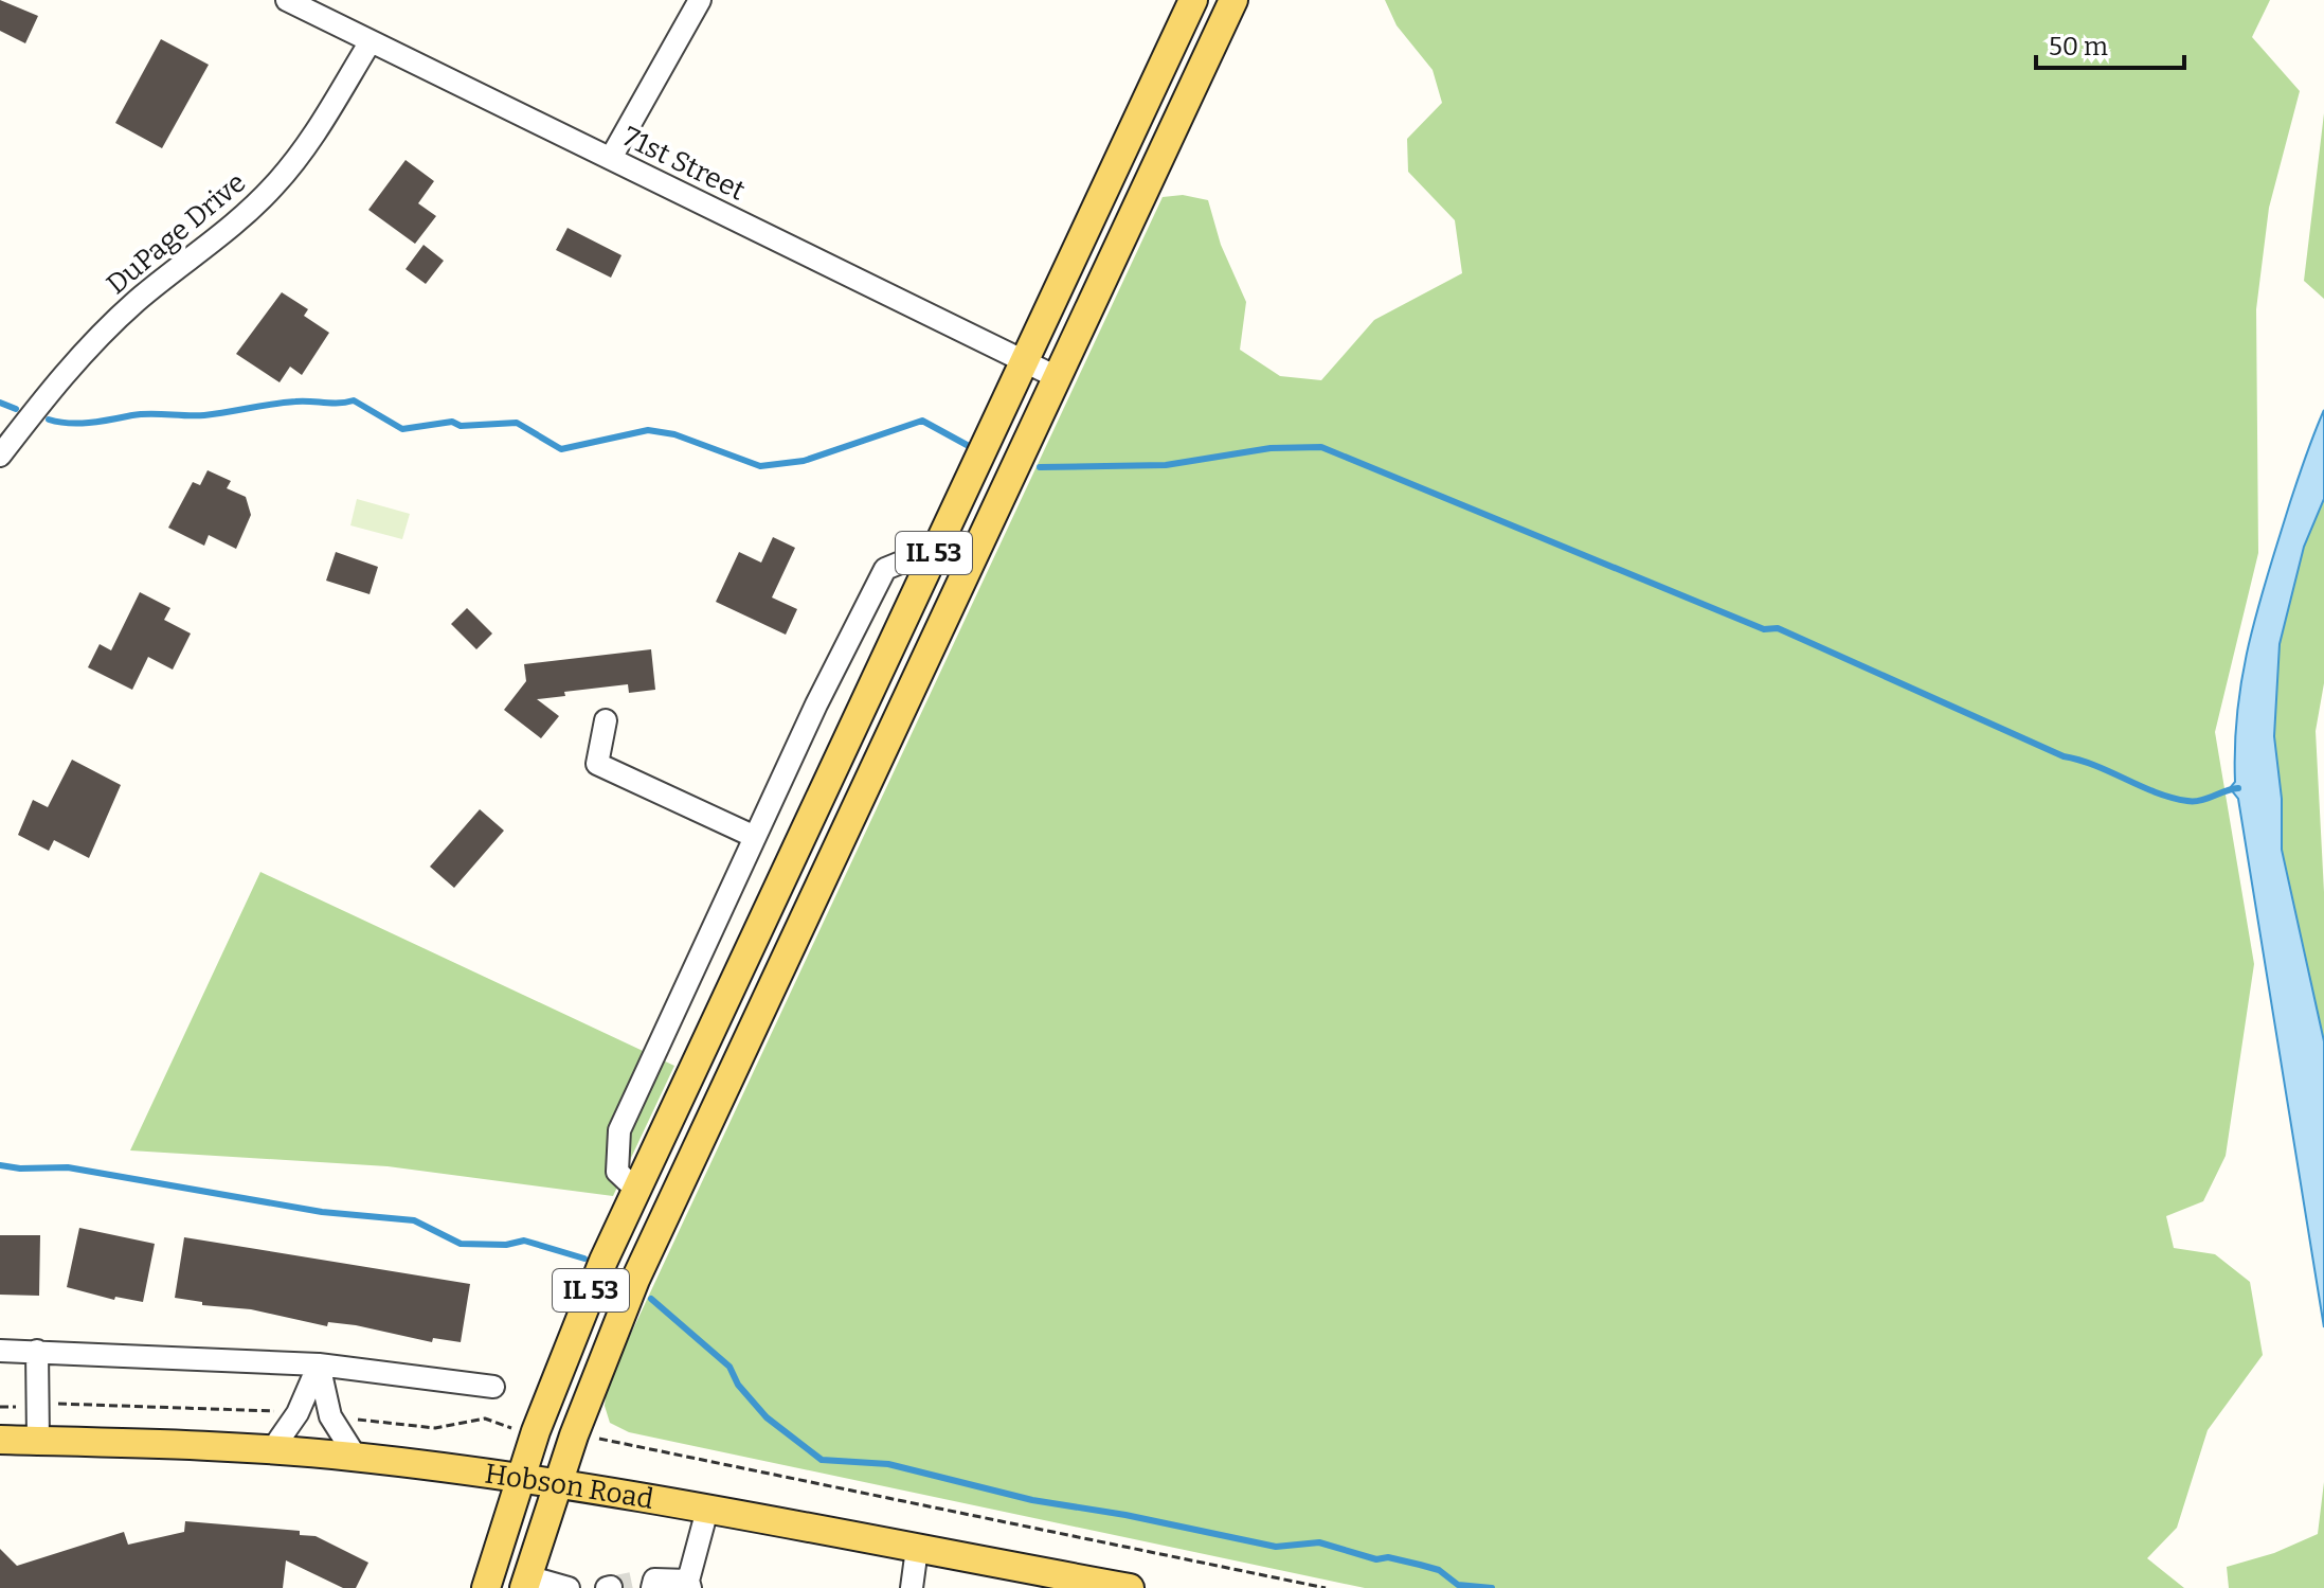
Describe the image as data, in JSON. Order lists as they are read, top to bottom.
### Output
{
  "streets": {
    "main road": ["IL 53", "Hobson Road"],
    "street": ["71st Street", "DuPage Drive"]
  },
  "crossings": [
    ["71st Street", "DuPage Drive"],
    ["71st Street", "IL 53"],
    ["IL 53", "Hobson Road"]
  ],
  "scale_bar": "50 m"
}
